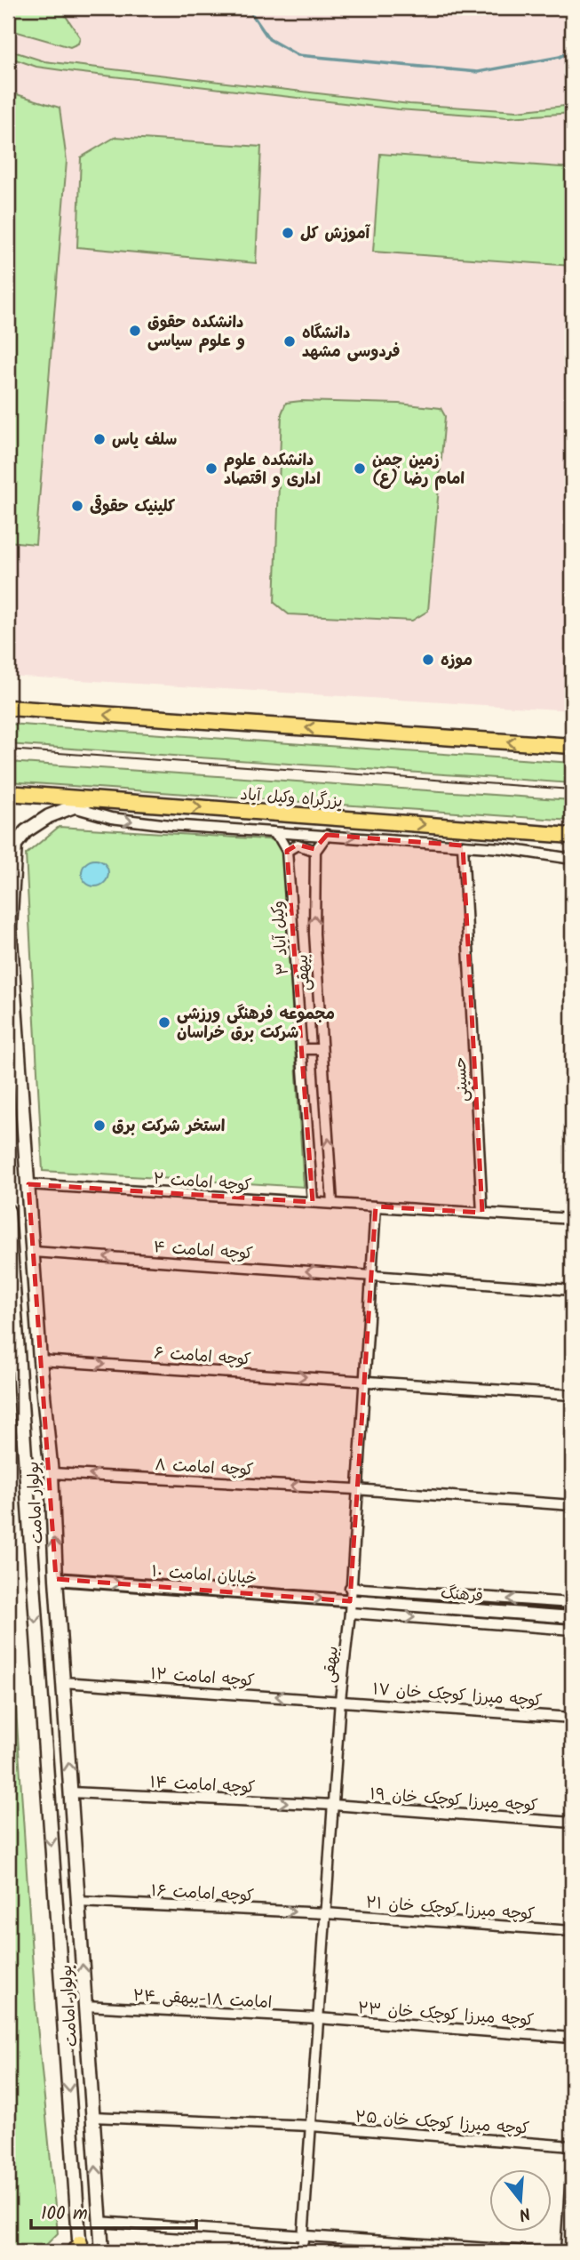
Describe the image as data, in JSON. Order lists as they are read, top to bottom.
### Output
{
  "streets": {
    "highway": ["بزرگراه وکیل آباد"],
    "main road": ["بولوار امامت"],
    "street": [
      "۳ وکیل آباد",
      "بیهقی",
      "حسینی",
      "کوچه امامت ۲",
      "کوچه امامت ۴",
      "کوچه امامت ۶",
      "کوچه امامت ۸",
      "خیابان امامت ۱۰",
      "فرهنگ",
      "کوچه امامت ۱۲",
      "کوچه میرزا کوچک خان ۱۷",
      "کوچه امامت ۱۴",
      "کوچه میرزا کوچک خان ۱۹",
      "کوچه امامت ۱۶",
      "کوچه میرزا کوچک خان ۲۱",
      "امامت ۱۸-بیهقی ۲۴",
      "کوچه میرزا کوچک خان ۲۳",
      "کوچه میرزا کوچک خان ۲۵"
    ]
  },
  "crossings": [
    ["بزرگراه وکیل آباد", "بولوار امامت"],
    ["بیهقی", "کوچه امامت ۲"],
    ["بیهقی", "کوچه امامت ۴"],
    ["بیهقی", "کوچه امامت ۶"],
    ["بیهقی", "کوچه امامت ۸"],
    ["بیهقی", "خیابان امامت ۱۰"],
    ["بیهقی", "فرهنگ"],
    ["بیهقی", "کوچه امامت ۱۲"],
    ["بیهقی", "کوچه میرزا کوچک خان ۱۷"],
    ["بیهقی", "کوچه امامت ۱۴"],
    ["بیهقی", "کوچه میرزا کوچک خان ۱۹"],
    ["بیهقی", "کوچه امامت ۱۶"],
    ["بیهقی", "کوچه میرزا کوچک خان ۲۱"],
    ["بیهقی", "امامت ۱۸-بیهقی ۲۴"],
    ["بیهقی", "کوچه میرزا کوچک خان ۲۳"],
    ["بیهقی", "کوچه میرزا کوچک خان ۲۵"],
    ["حسینی", "کوچه امامت ۲"],
    ["کوچه امامت ۲", "بولوار امامت"],
    ["کوچه امامت ۴", "بولوار امامت"],
    ["کوچه امامت ۶", "بولوار امامت"],
    ["کوچه امامت ۸", "بولوار امامت"],
    ["بولوار امامت", "خیابان امامت ۱۰"],
    ["بولوار امامت", "کوچه امامت ۱۲"],
    ["بولوار امامت", "کوچه امامت ۱۴"],
    ["بولوار امامت", "کوچه امامت ۱۶"],
    ["بولوار امامت", "امامت ۱۸-بیهقی ۲۴"],
    ["بولوار امامت", "کوچه میرزا کوچک خان ۲۵"],
    ["خیابان امامت ۱۰", "فرهنگ"],
    ["کوچه امامت ۱۲", "کوچه میرزا کوچک خان ۱۷"],
    ["کوچه امامت ۱۴", "کوچه میرزا کوچک خان ۱۹"],
    ["کوچه امامت ۱۶", "کوچه میرزا کوچک خان ۲۱"],
    ["امامت ۱۸-بیهقی ۲۴", "کوچه میرزا کوچک خان ۲۳"]
  ],
  "one_way": [
    "کوچه امامت ۴",
    "کوچه امامت ۶",
    "کوچه امامت ۸",
    "خیابان امامت ۱۰",
    "کوچه امامت ۱۲",
    "کوچه امامت ۱۴",
    "کوچه امامت ۱۶"
  ],
  "places": [
    "آموزش کل",
    "دانشکده حقوق و علوم سیاسی",
    "دانشگاه فردوسی مشهد",
    "سلف یاس",
    "دانشکده علوم اداری و اقتصاد",
    "زمین چمن امام رضا (ع)",
    "کلینیک حقوقی",
    "موزه",
    "مجموعه فرهنگی ورزشی شرکت برق خراسان",
    "استخر شرکت برق"
  ],
  "scale_bar": "100 m",
  "north": "bottom"
}
